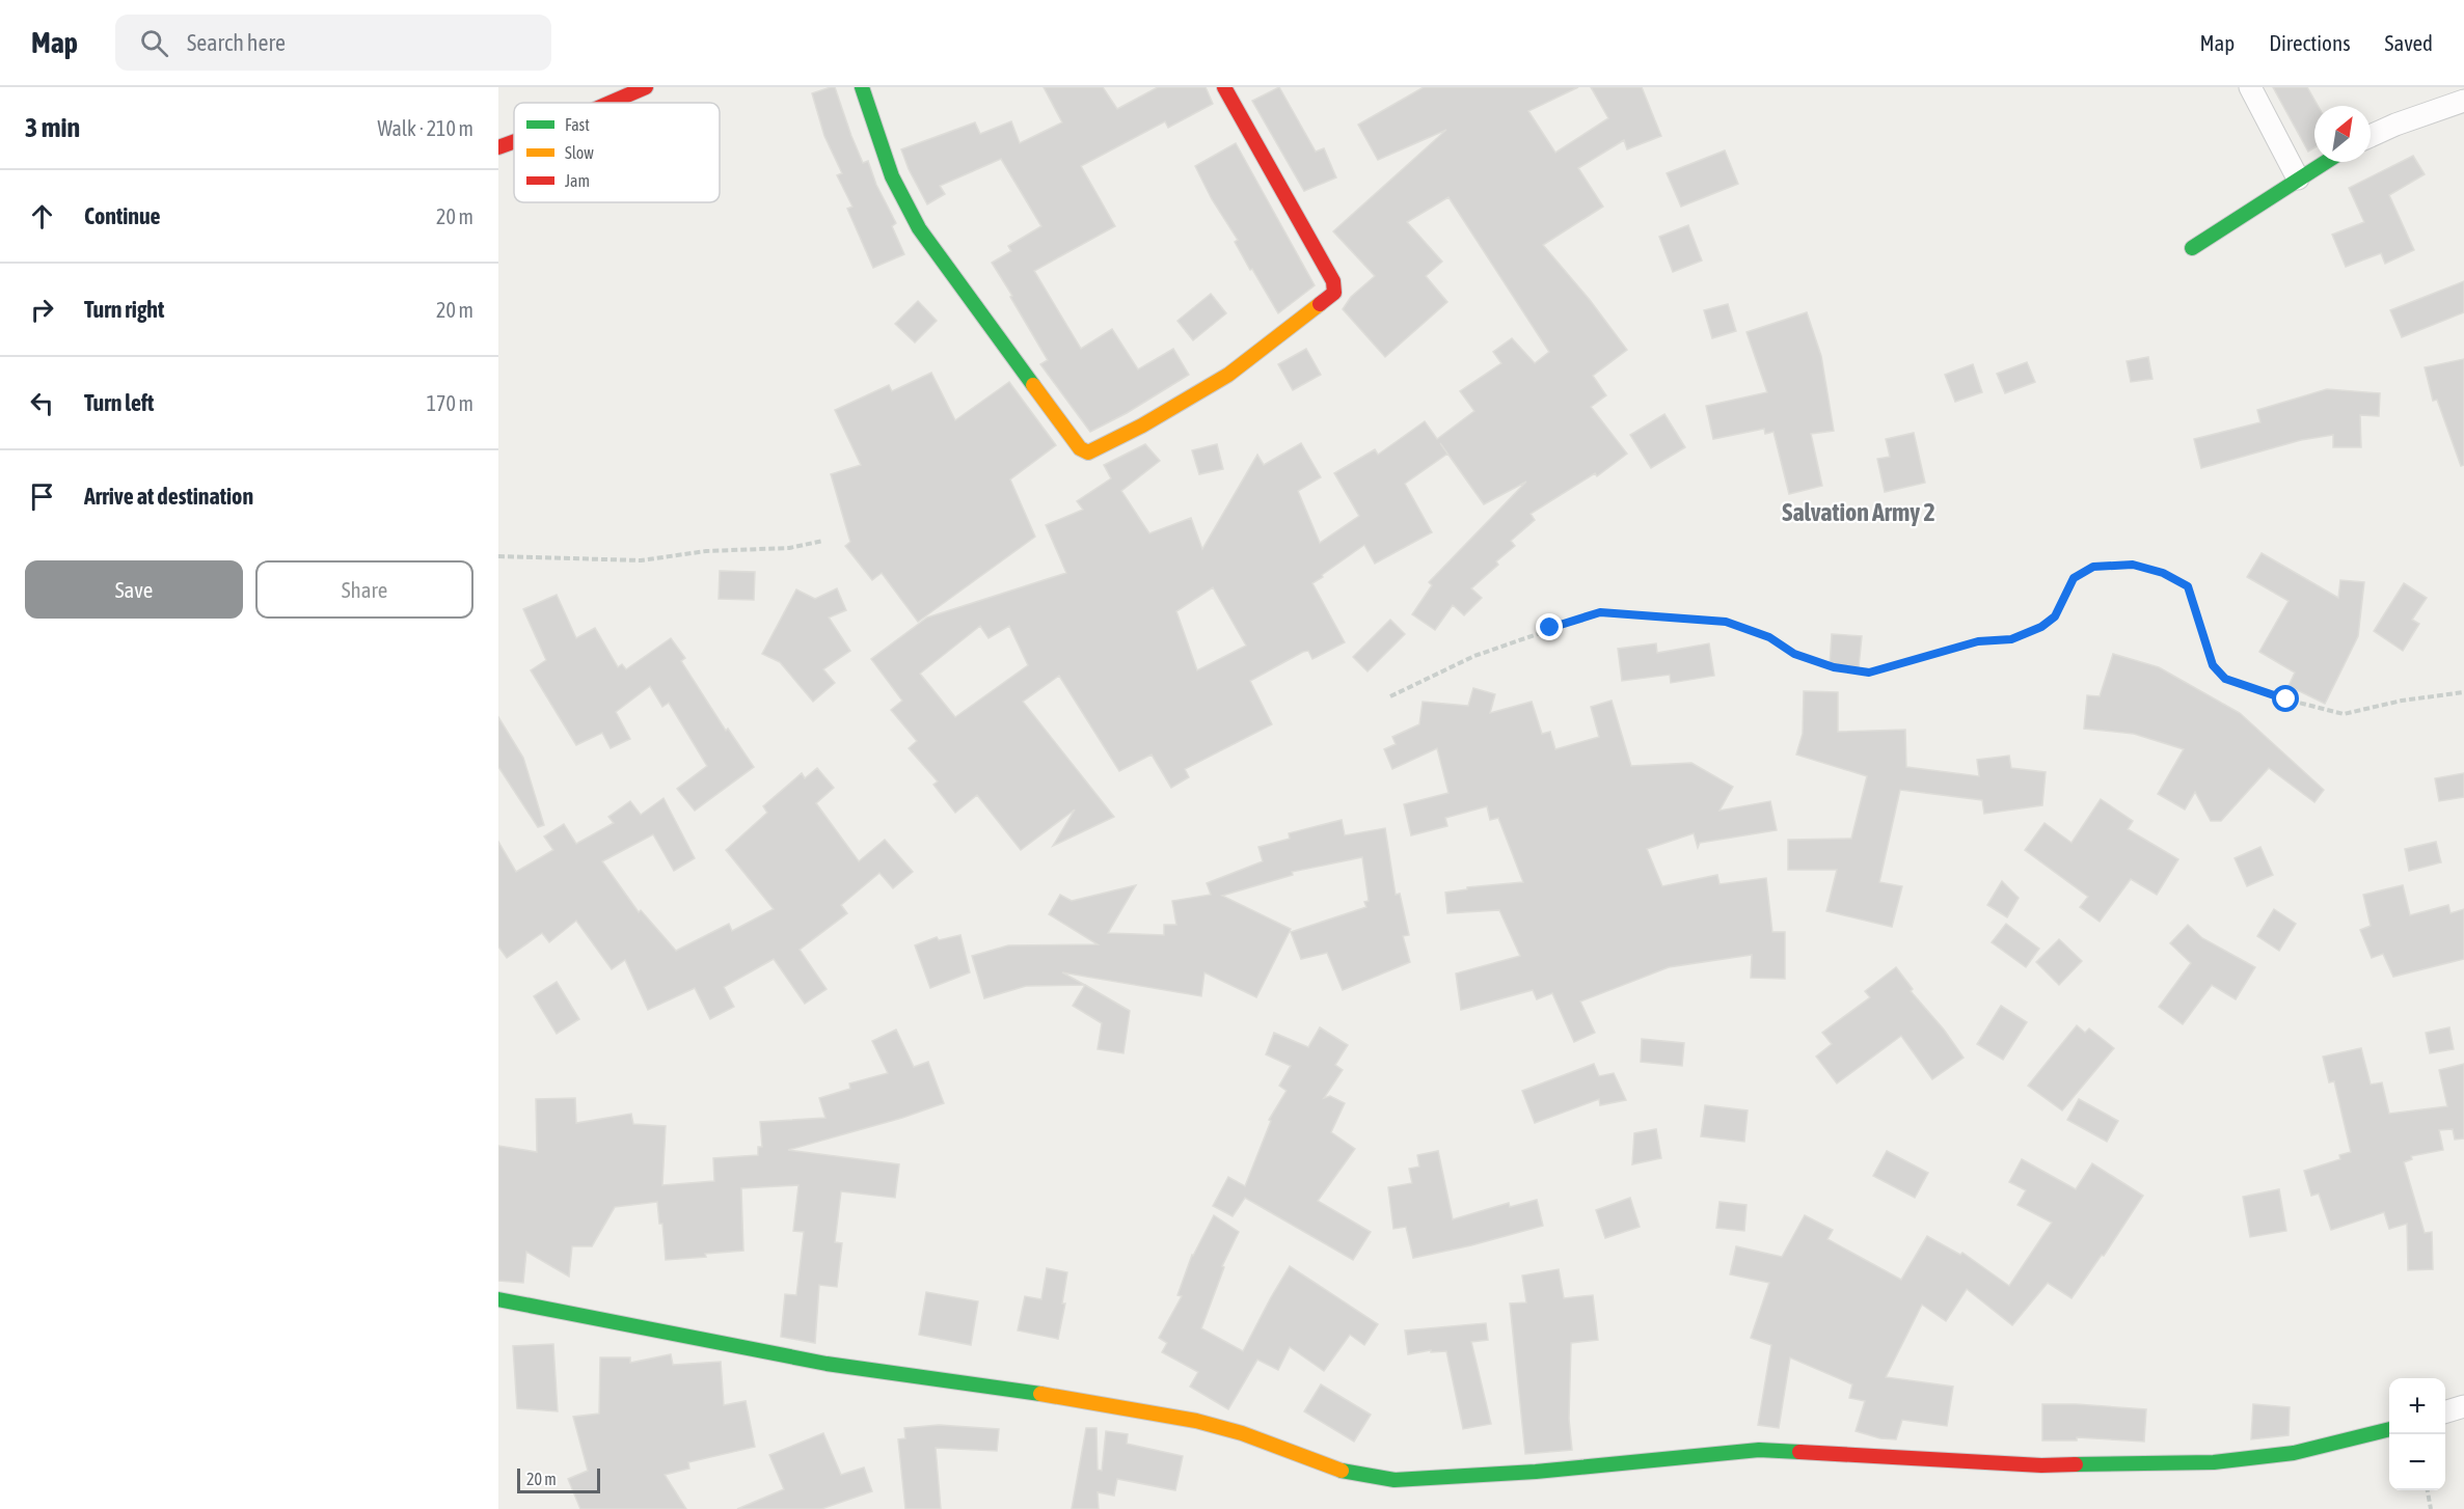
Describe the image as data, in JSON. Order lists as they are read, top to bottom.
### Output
{
  "districts": ["Salvation Army 2"],
  "legend": ["Fast", "Slow", "Jam"],
  "scale_bar": "20 m",
  "north": "top right",
  "page": {
    "header": "Map",
    "search": "Search here",
    "nav": ["Map", "Directions", "Saved"],
    "heading": ["3 min", "Walk · 210 m"],
    "list": [
      ["Continue", "20 m"],
      ["Turn right", "20 m"],
      ["Turn left", "170 m"],
      "Arrive at destination"
    ],
    "buttons": ["Save", "Share"],
    "map_buttons": ["+", "−"],
    "scale": "20 m"
  }
}
